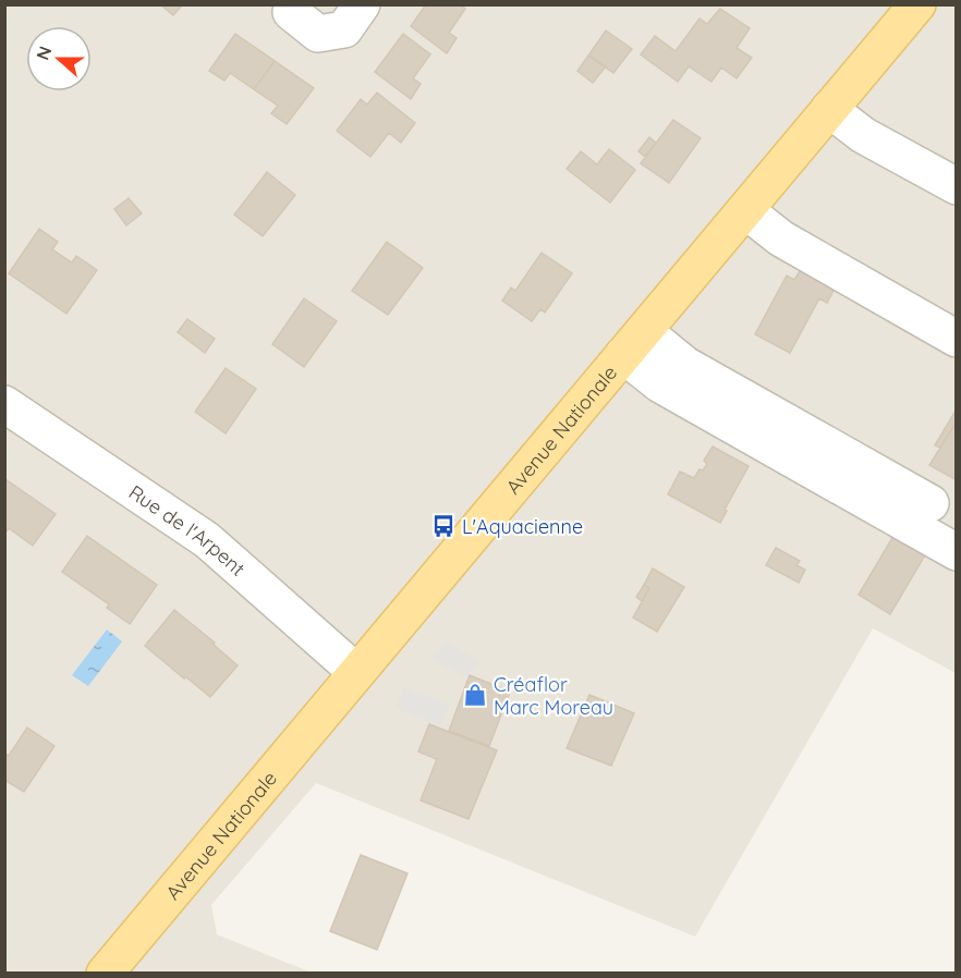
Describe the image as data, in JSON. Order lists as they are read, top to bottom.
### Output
{
  "streets": {
    "main road": ["Avenue Nationale"],
    "street": ["Rue de l'Arpent"]
  },
  "crossings": [
    ["Avenue Nationale", "Rue de l'Arpent"]
  ],
  "places": {
    "bus stop": ["L'Aquacienne"],
    "shop": ["Créaflor Marc Moreau"]
  },
  "north": "left"
}
